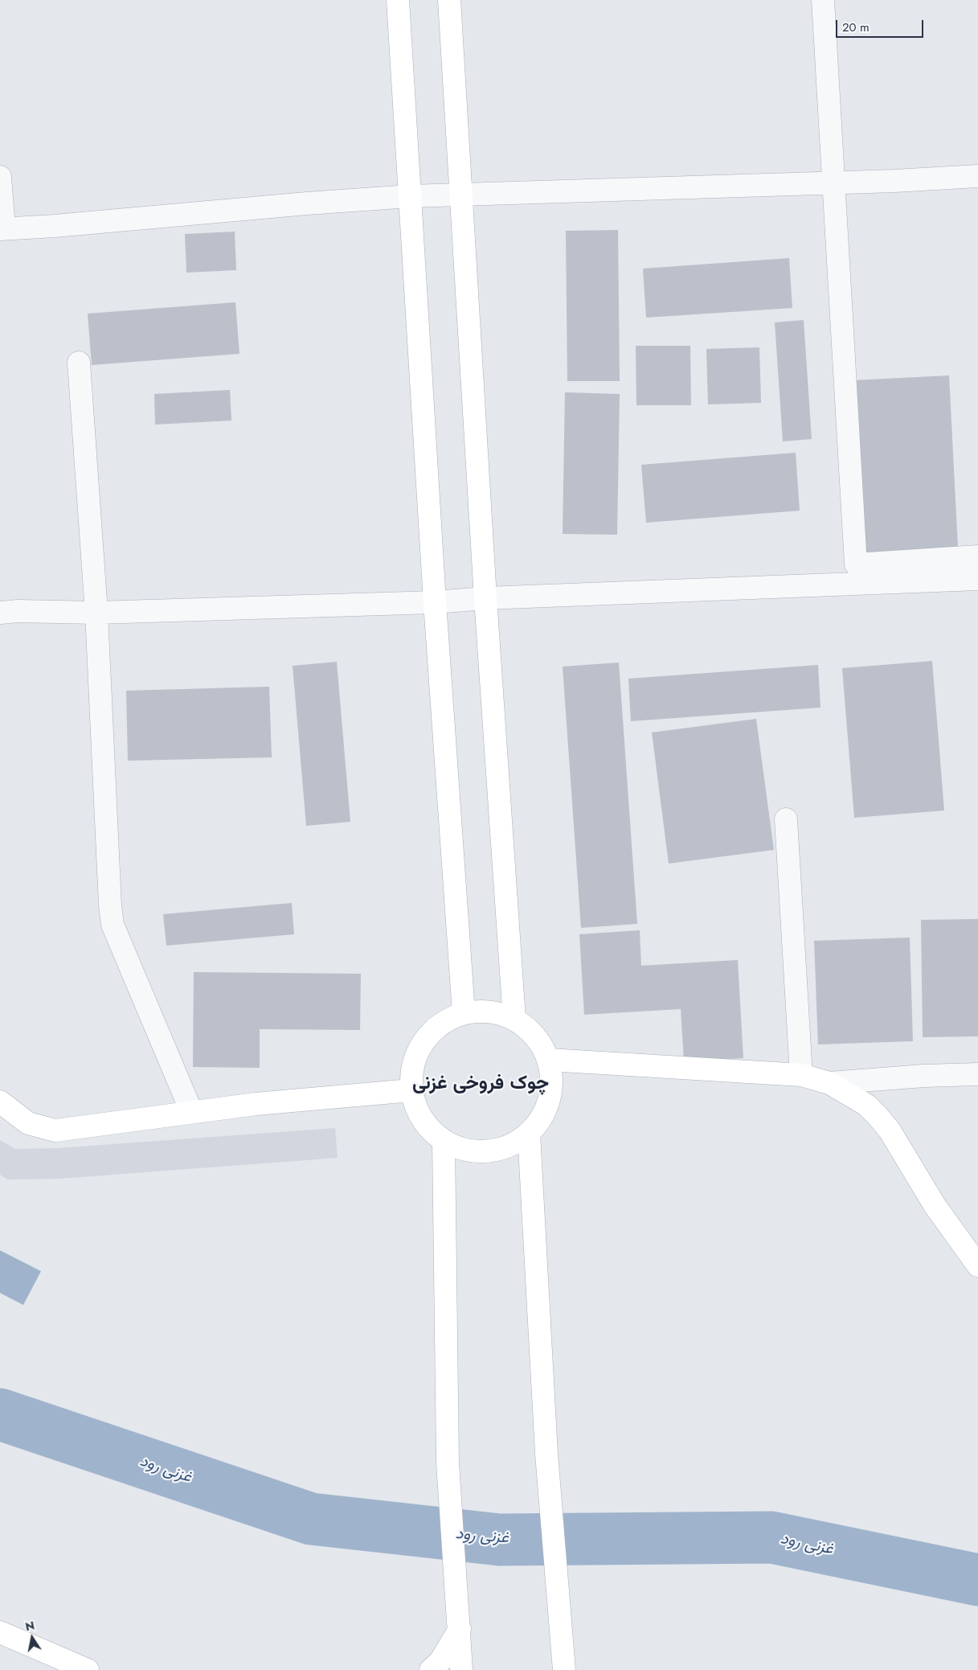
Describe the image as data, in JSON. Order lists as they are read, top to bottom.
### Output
{
  "districts": ["چوک فروخی غزنی"],
  "water": ["غزنی رود"],
  "scale_bar": "20 m",
  "north": "top"
}
